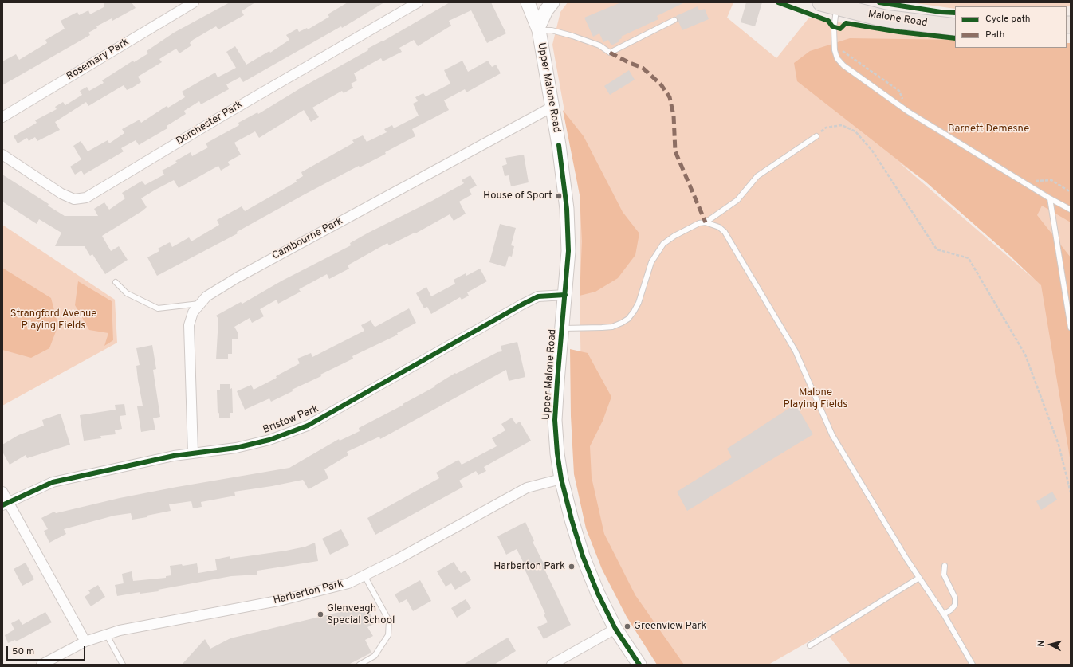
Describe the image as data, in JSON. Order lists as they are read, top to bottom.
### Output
{
  "streets": {
    "highway": ["Malone Road"],
    "main road": ["Upper Malone Road"],
    "street": [
      "Rosemary Park",
      "Dorchester Park",
      "Cambourne Park",
      "Bristow Park",
      "Harberton Park"
    ]
  },
  "crossings": [
    ["Upper Malone Road", "Cambourne Park"],
    ["Upper Malone Road", "Bristow Park"],
    ["Upper Malone Road", "Harberton Park"],
    ["Cambourne Park", "Bristow Park"]
  ],
  "parks": ["Barnett Demesne", "Strangford Avenue Playing Fields", "Malone Playing Fields"],
  "places": [
    "House of Sport",
    "Harberton Park",
    "Glenveagh Special School",
    "Greenview Park"
  ],
  "legend": ["Cycle path", "Path"],
  "scale_bar": "50 m",
  "north": "left"
}
